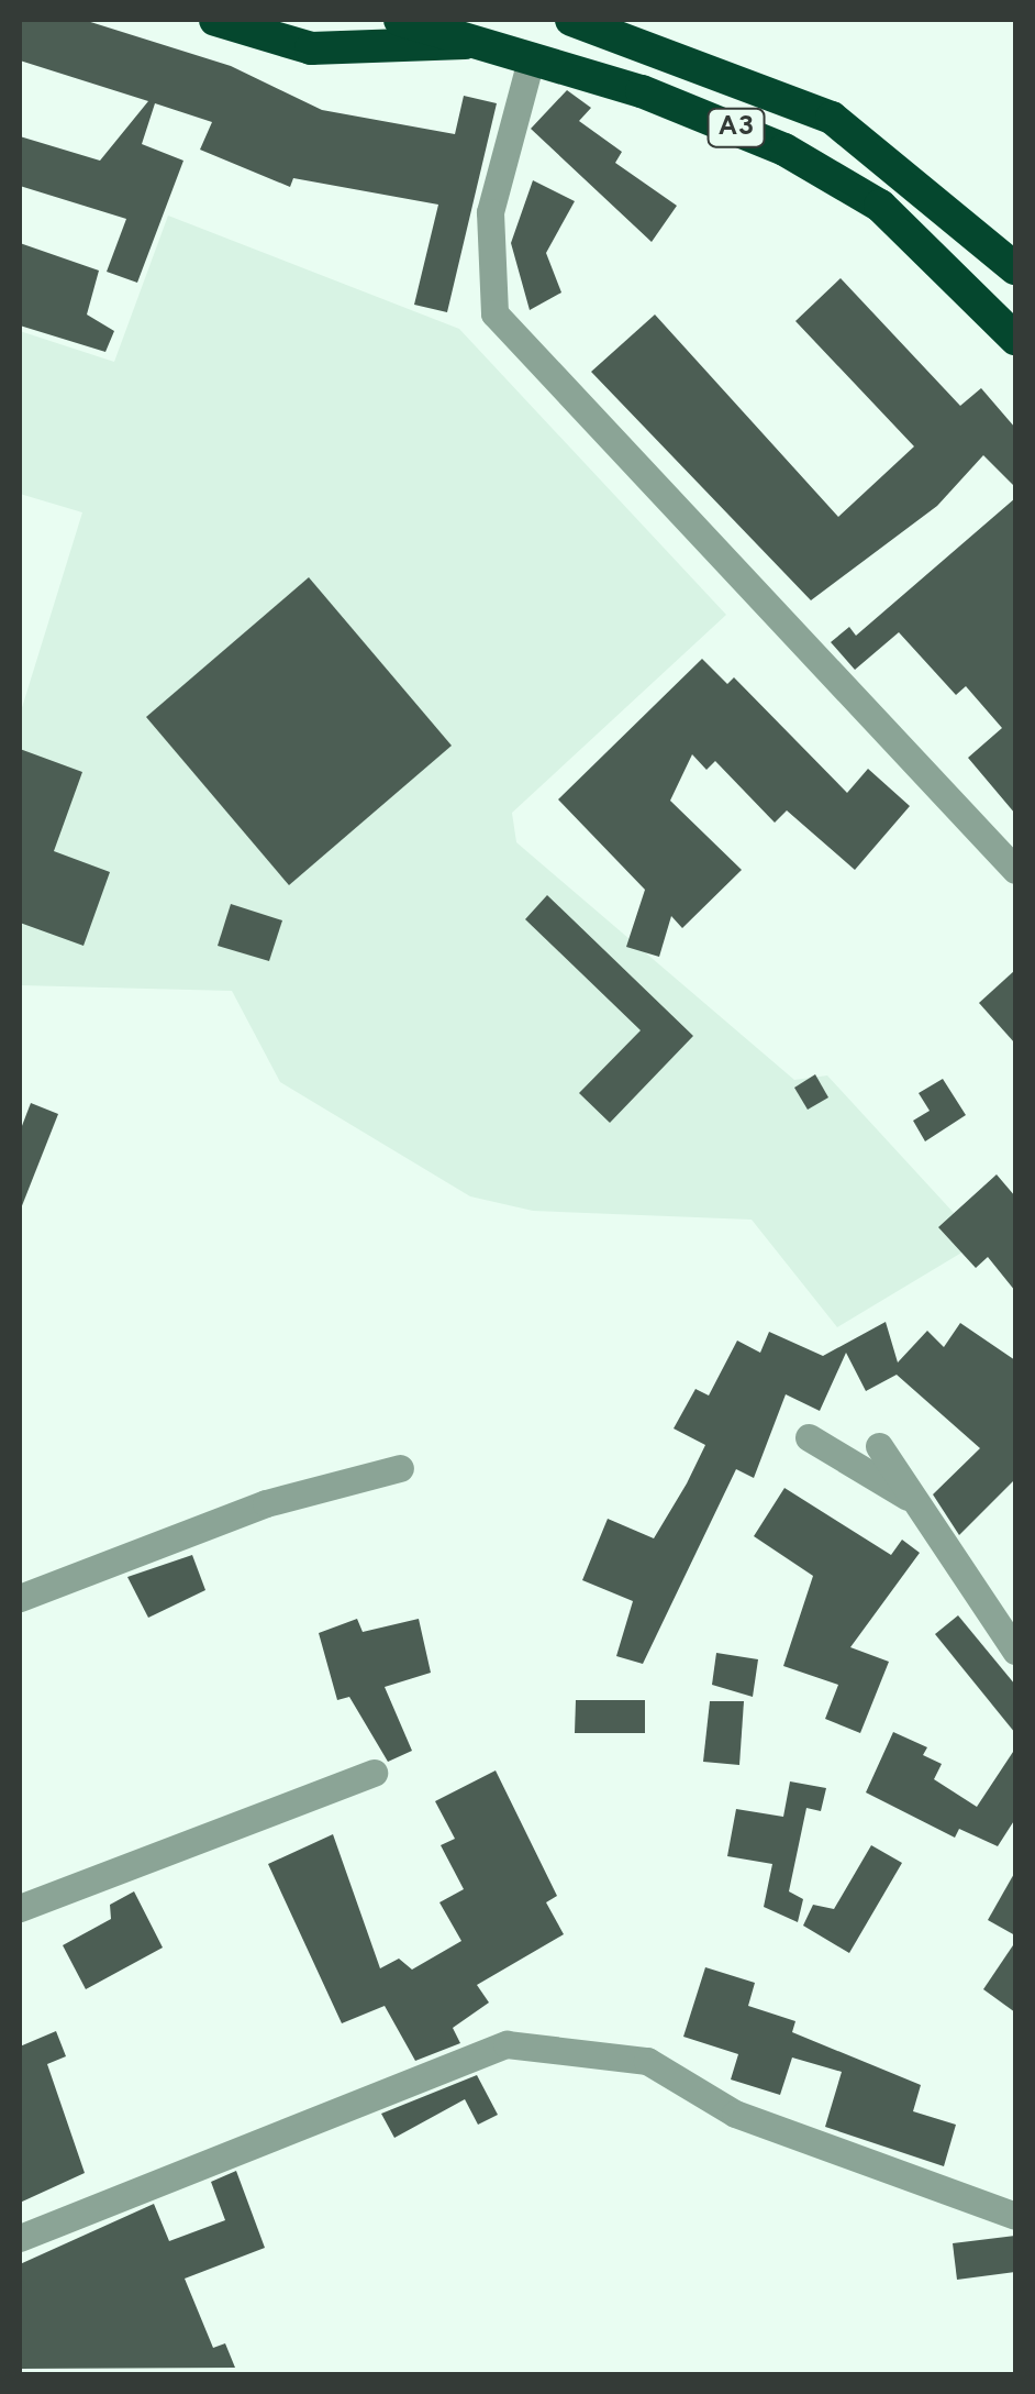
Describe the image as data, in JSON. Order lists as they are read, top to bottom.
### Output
{
  "streets": {
    "highway": ["A3"]
  }
}
